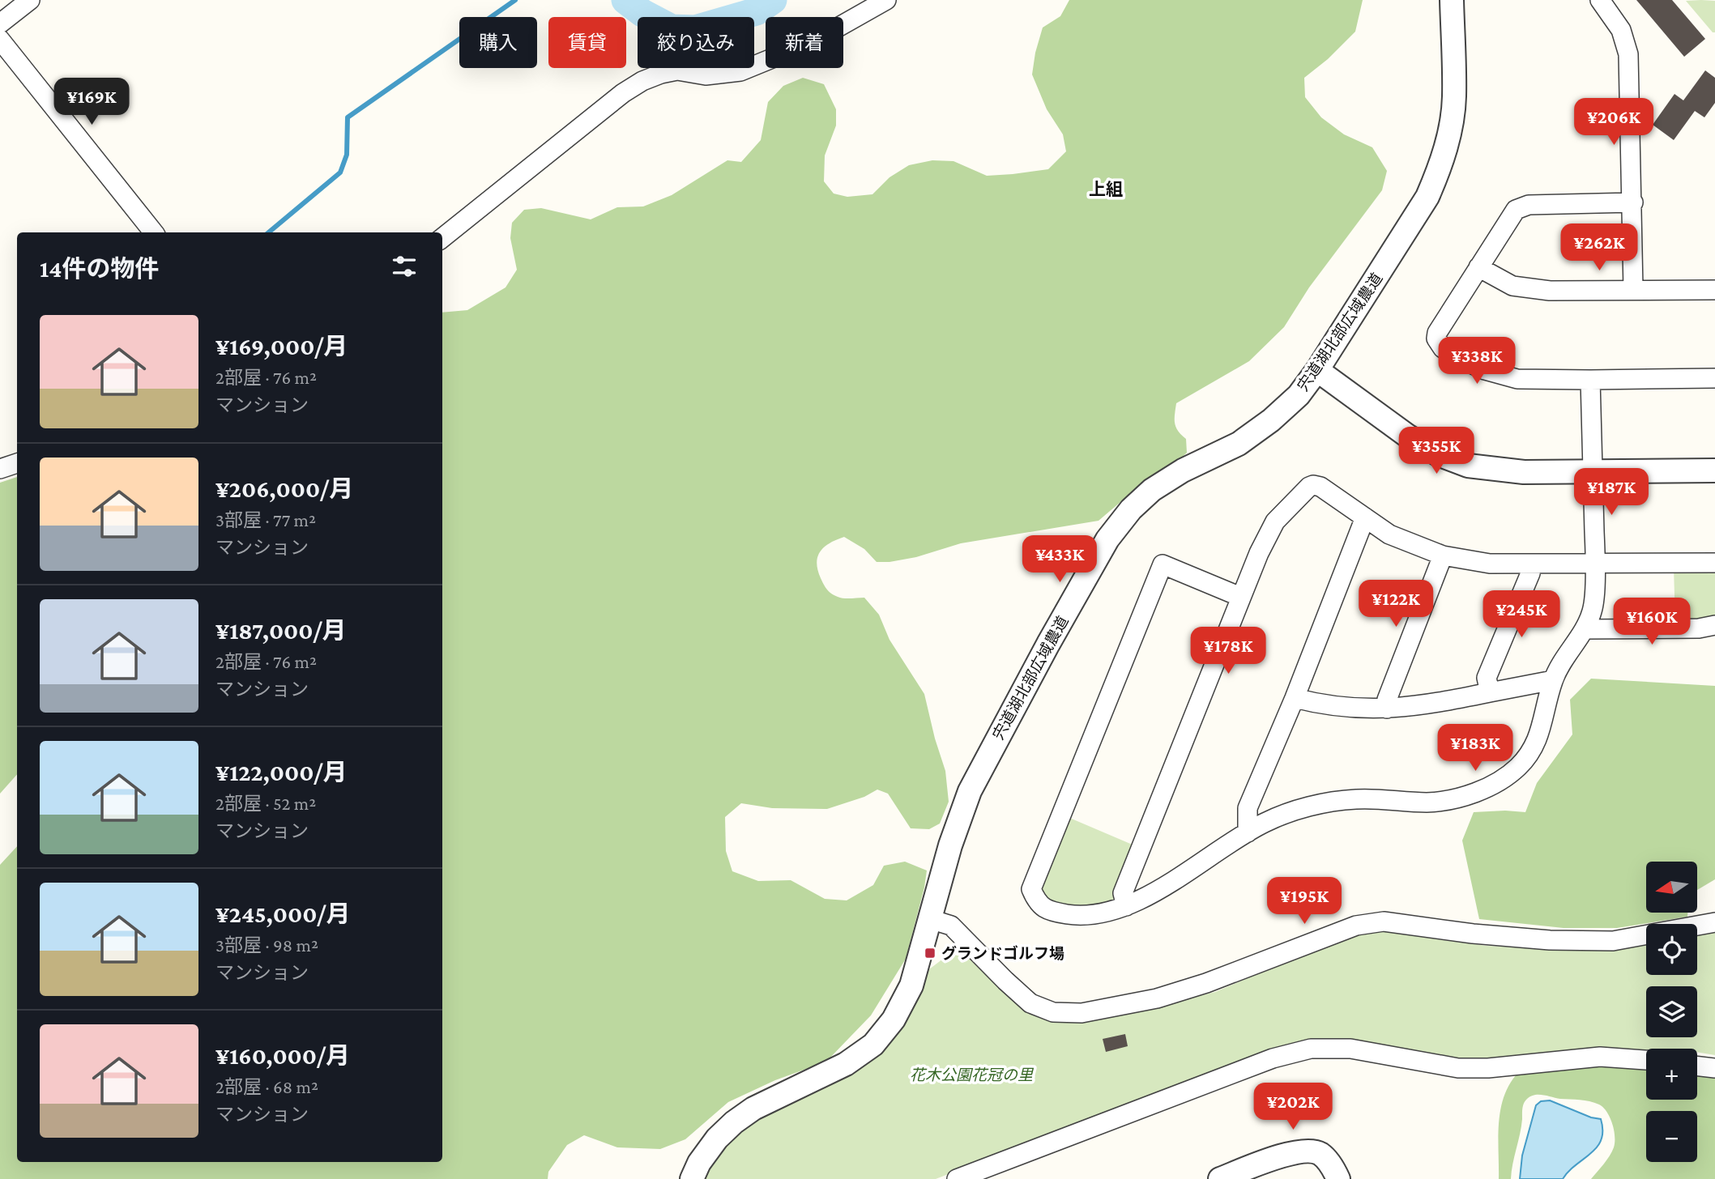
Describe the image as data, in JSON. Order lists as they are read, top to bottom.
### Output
{
  "streets": {
    "street": ["宍道湖北部広域農道"]
  },
  "districts": ["上組"],
  "parks": ["花木公園花冠の里"],
  "places": {
    "transit": ["グランドゴルフ場"]
  },
  "north": "left",
  "page": {
    "chip": [
      "購入",
      "賃貸",
      "絞り込み",
      "新着"
    ],
    "price": [
      "¥169K",
      "¥206K",
      "¥262K",
      "¥338K",
      "¥355K",
      "¥187K",
      "¥433K",
      "¥122K",
      "¥245K",
      "¥160K",
      "¥178K",
      "¥183K",
      "¥195K",
      "¥202K"
    ],
    "heading": "14件の物件",
    "list": [
      {
        "name": "¥169,000/月",
        "note": "2部屋 · 76 m² · マンション"
      },
      {
        "name": "¥206,000/月",
        "note": "3部屋 · 77 m² · マンション"
      },
      {
        "name": "¥187,000/月",
        "note": "2部屋 · 76 m² · マンション"
      },
      {
        "name": "¥122,000/月",
        "note": "2部屋 · 52 m² · マンション"
      },
      {
        "name": "¥245,000/月",
        "note": "3部屋 · 98 m² · マンション"
      },
      {
        "name": "¥160,000/月",
        "note": "2部屋 · 68 m² · マンション"
      }
    ],
    "map_buttons": ["+", "−"]
  }
}
